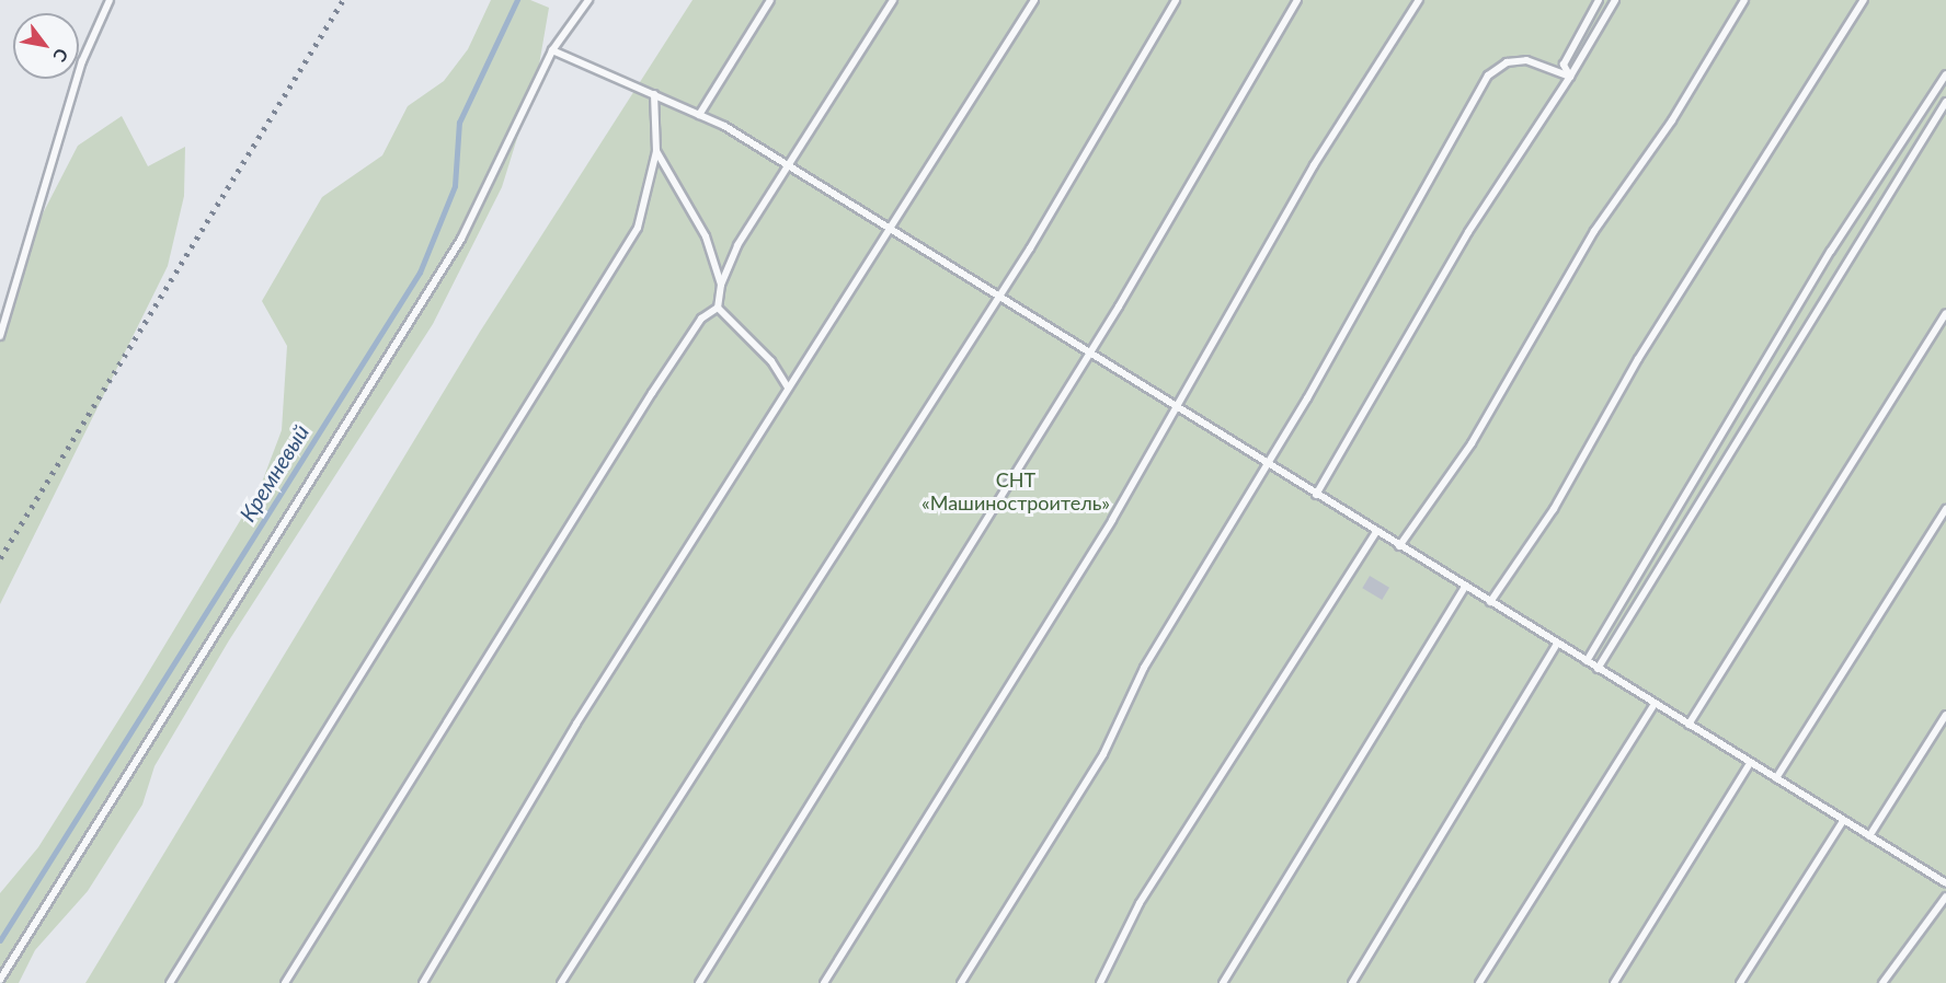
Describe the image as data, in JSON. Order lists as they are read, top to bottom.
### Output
{
  "water": ["Кремневый"],
  "parks": ["СНТ «Машиностроитель»"],
  "north": "bottom right"
}
